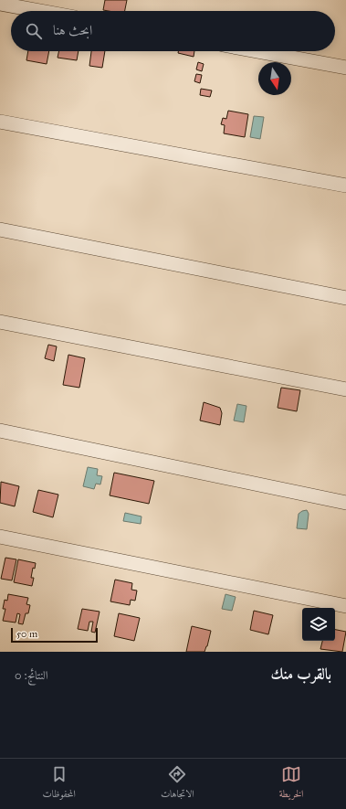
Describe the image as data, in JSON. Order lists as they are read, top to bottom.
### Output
{
  "scale_bar": "50 m",
  "north": "bottom",
  "page": {
    "search": "ابحث هنا",
    "scale": "50 m",
    "heading": ["بالقرب منك", "النتائج: 0"],
    "nav": ["الخريطة", "الاتجاهات", "المحفوظات"]
  }
}
